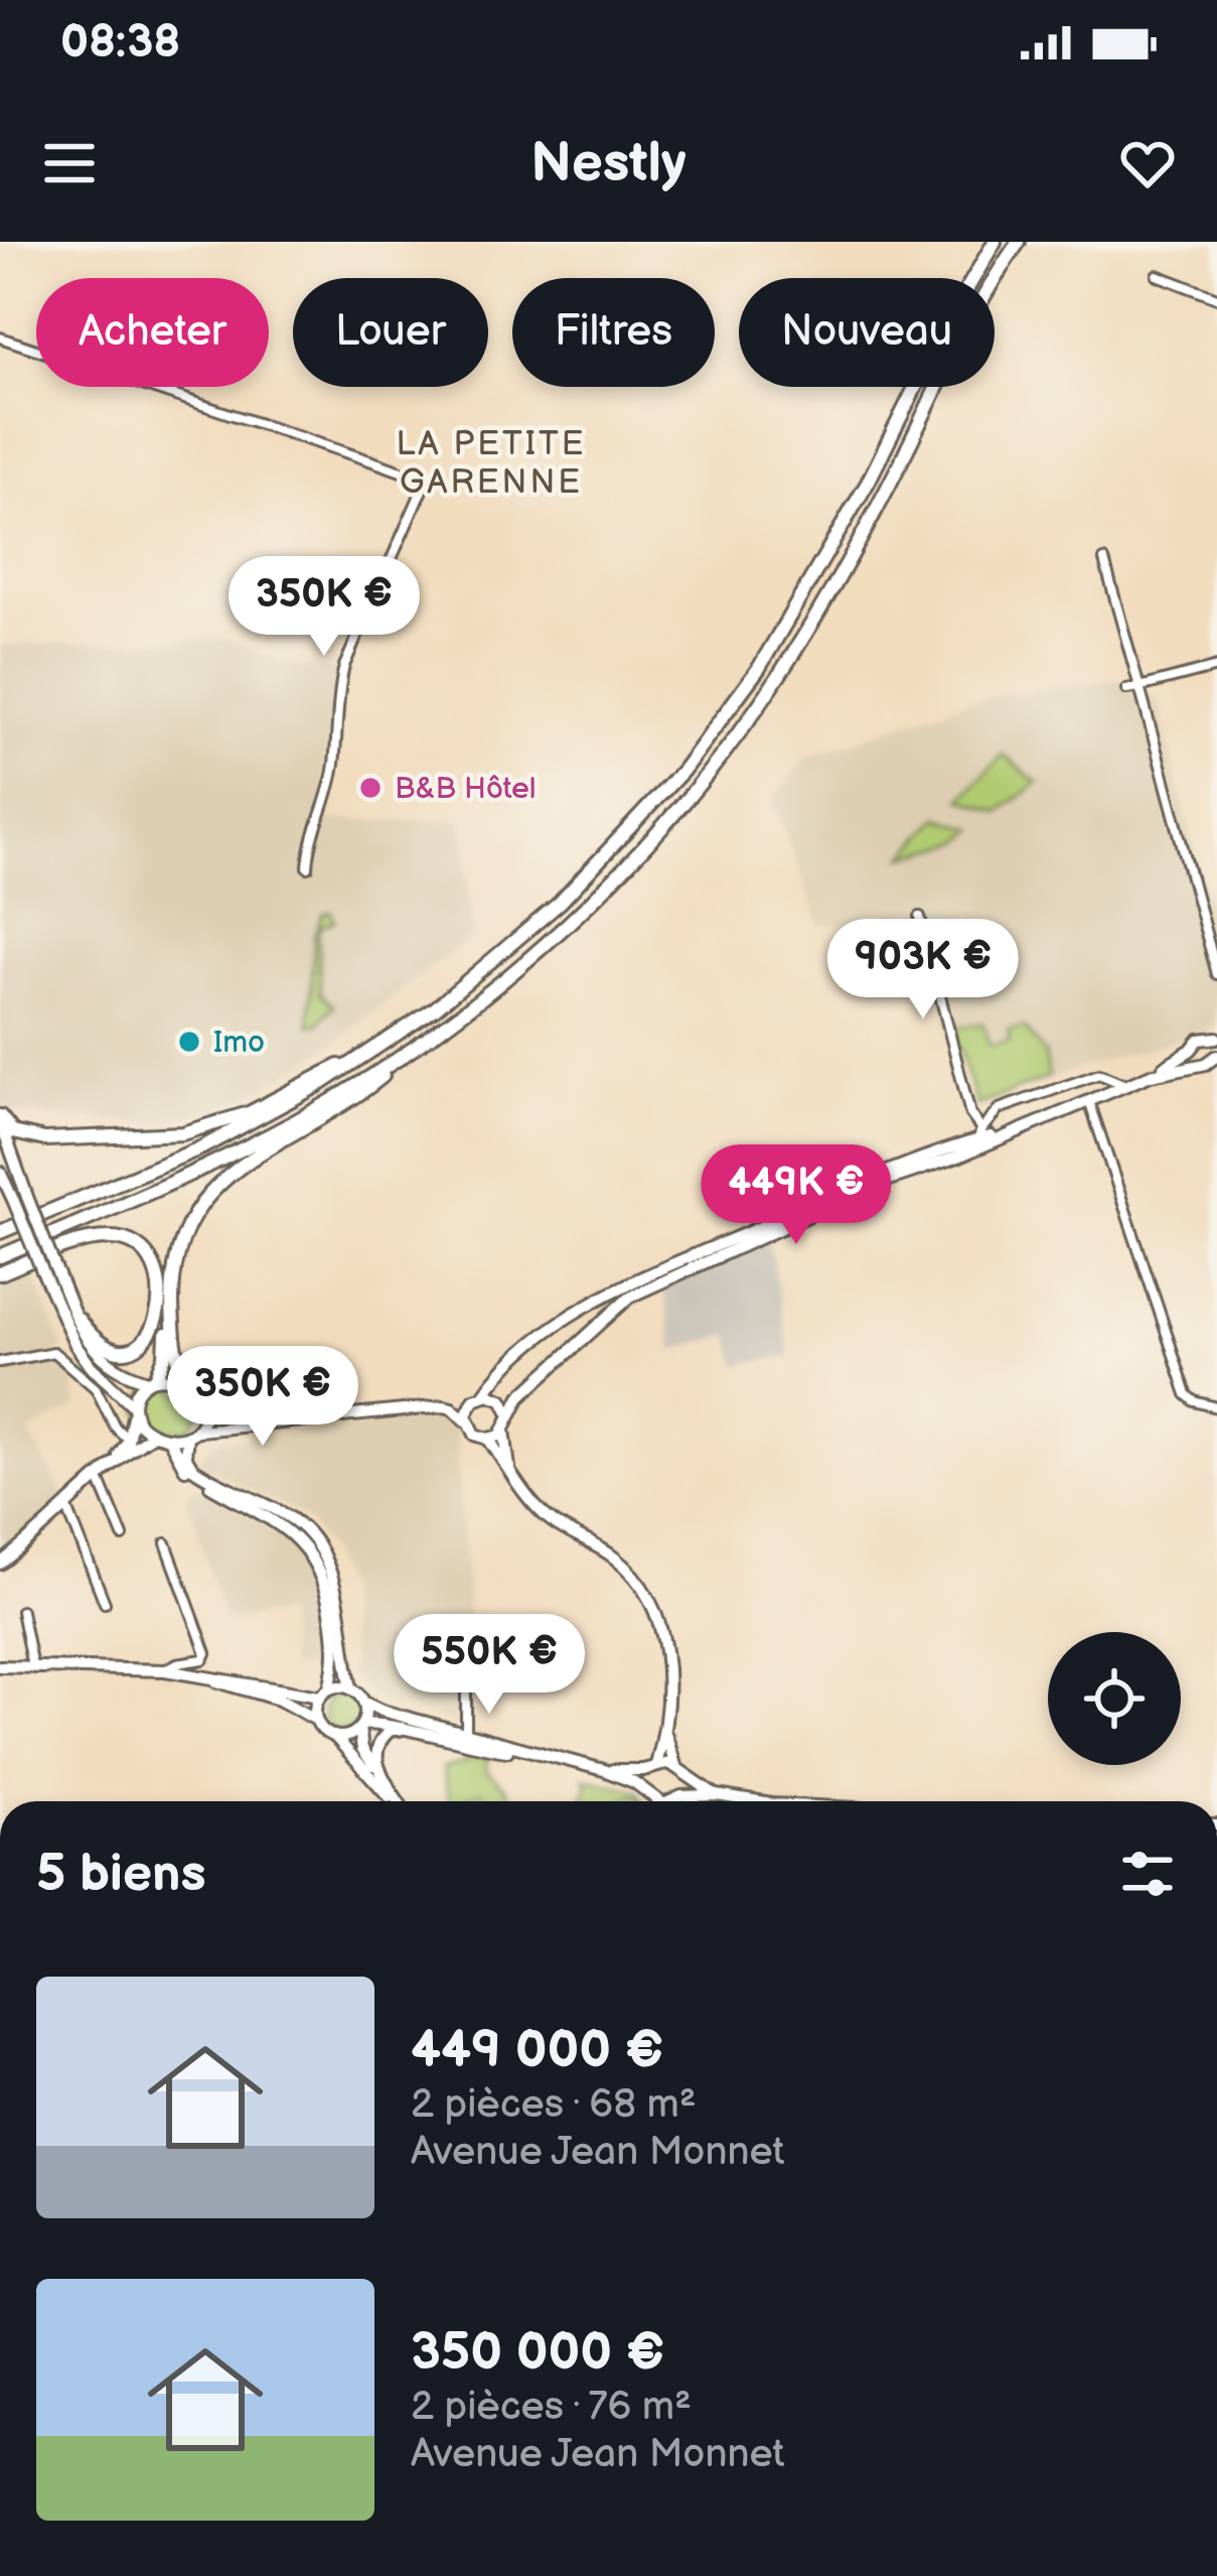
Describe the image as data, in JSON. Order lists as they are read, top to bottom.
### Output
{
  "districts": ["LA PETITE GARENNE"],
  "places": ["B&B Hôtel", "Imo"],
  "page": {
    "status": "08:38",
    "header": "Nestly",
    "chip": [
      "Acheter",
      "Louer",
      "Filtres",
      "Nouveau"
    ],
    "price": [
      "350K €",
      "903K €",
      "449K €",
      "350K €",
      "550K €"
    ],
    "heading": "5 biens",
    "list": [
      {
        "name": "449 000 €",
        "note": "2 pièces · 68 m² · Avenue Jean Monnet"
      },
      {
        "name": "350 000 €",
        "note": "2 pièces · 76 m² · Avenue Jean Monnet"
      }
    ]
  }
}
